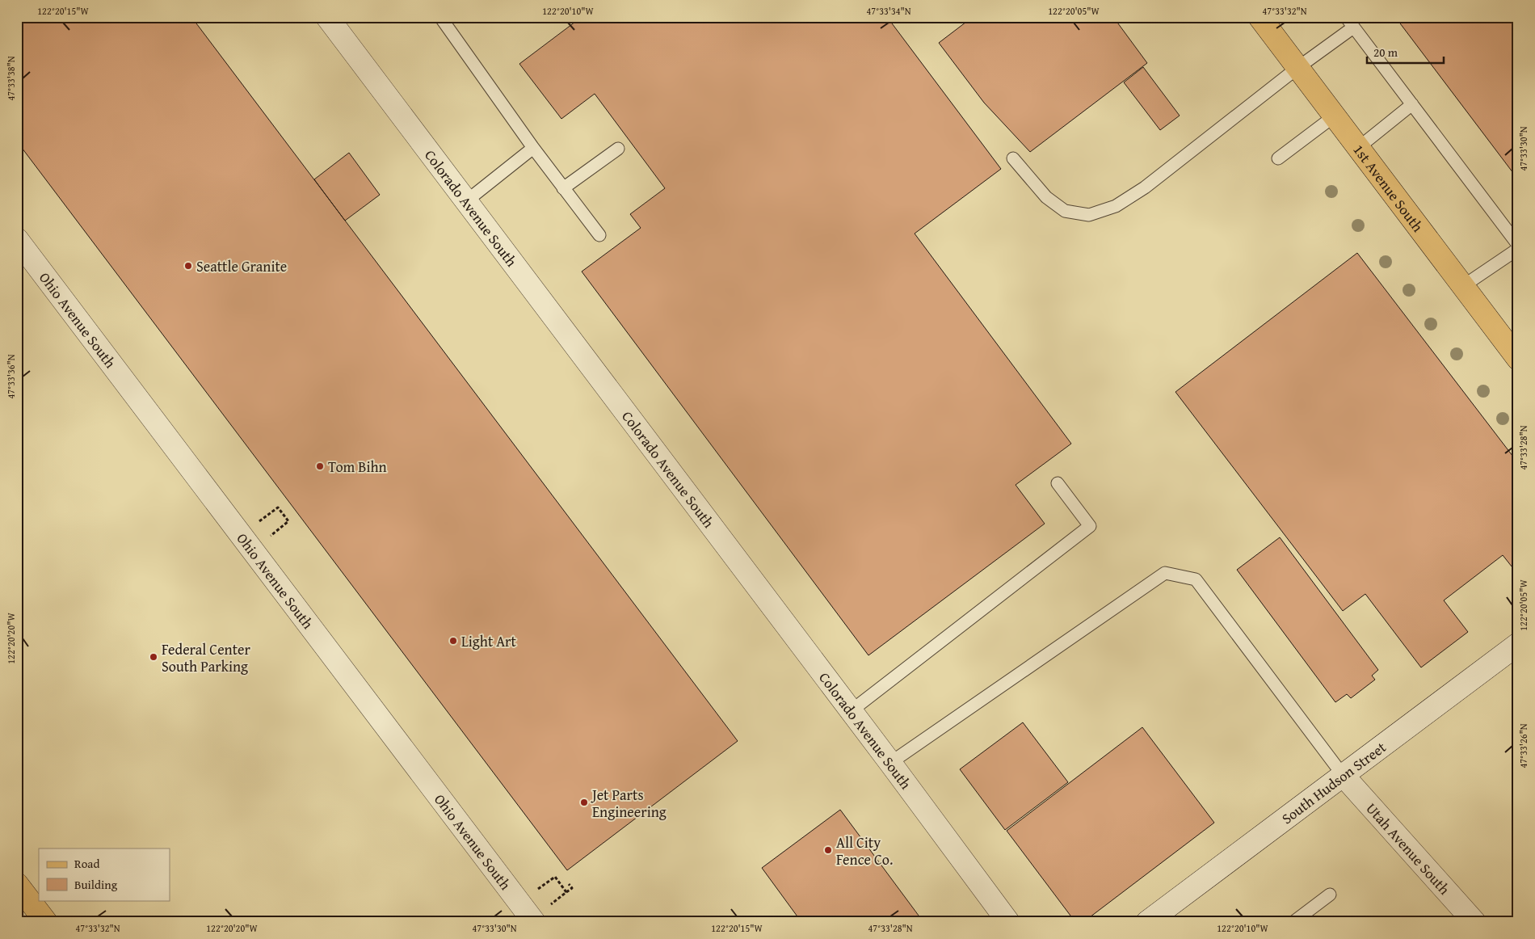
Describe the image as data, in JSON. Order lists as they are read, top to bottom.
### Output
{
  "streets": {
    "main road": ["1st Avenue South"],
    "street": [
      "Colorado Avenue South",
      "Ohio Avenue South",
      "South Hudson Street",
      "Utah Avenue South"
    ]
  },
  "crossings": [
    ["South Hudson Street", "Utah Avenue South"]
  ],
  "places": [
    "Seattle Granite",
    "Tom Bihn",
    "Light Art",
    "Federal Center South Parking",
    "Jet Parts Engineering",
    "All City Fence Co."
  ],
  "legend": ["Road", "Building"],
  "scale_bar": "20 m",
  "coordinates": [
    "122°20'15\"W",
    "122°20'10\"W",
    "47°33'34\"N",
    "122°20'05\"W",
    "47°33'32\"N",
    "47°33'38\"N",
    "47°33'30\"N",
    "47°33'36\"N",
    "47°33'28\"N",
    "122°20'20\"W",
    "47°33'26\"N"
  ]
}
